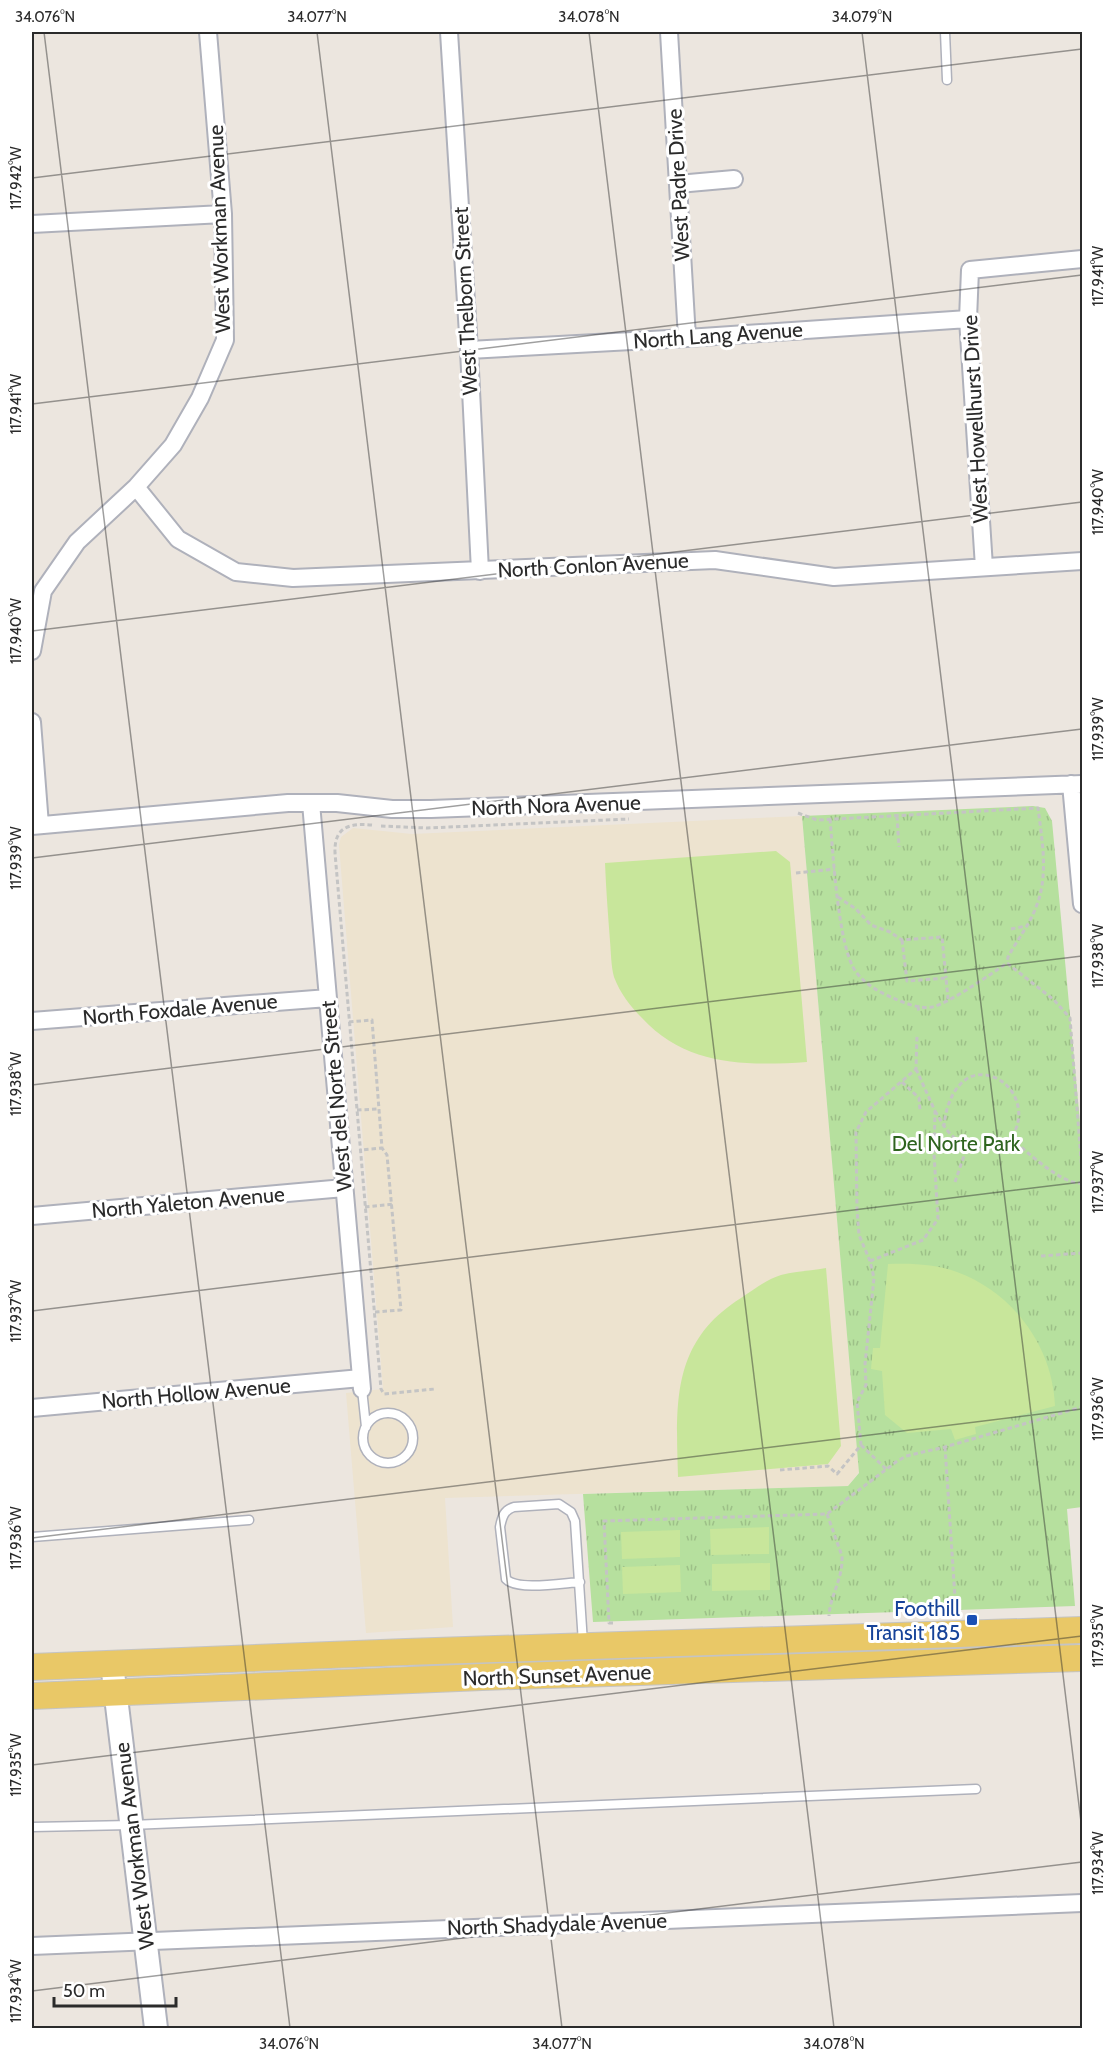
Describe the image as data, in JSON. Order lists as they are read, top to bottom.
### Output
{
  "streets": {
    "main road": ["North Sunset Avenue"],
    "street": [
      "West Padre Drive",
      "West Workman Avenue",
      "West Thelborn Street",
      "North Lang Avenue",
      "West Howellhurst Drive",
      "North Conlon Avenue",
      "North Nora Avenue",
      "North Foxdale Avenue",
      "West del Norte Street",
      "North Yaleton Avenue",
      "North Hollow Avenue",
      "North Shadydale Avenue"
    ]
  },
  "crossings": [
    ["West Padre Drive", "North Lang Avenue"],
    ["West Workman Avenue", "North Conlon Avenue"],
    ["West Workman Avenue", "North Sunset Avenue"],
    ["West Workman Avenue", "North Shadydale Avenue"],
    ["West Thelborn Street", "North Lang Avenue"],
    ["West Thelborn Street", "North Conlon Avenue"],
    ["North Lang Avenue", "West Howellhurst Drive"],
    ["West Howellhurst Drive", "North Conlon Avenue"],
    ["North Nora Avenue", "West del Norte Street"],
    ["North Foxdale Avenue", "West del Norte Street"],
    ["West del Norte Street", "North Yaleton Avenue"],
    ["West del Norte Street", "North Hollow Avenue"]
  ],
  "parks": ["Del Norte Park"],
  "places": {
    "transit": ["Foothill Transit 185"]
  },
  "scale_bar": "50 m",
  "coordinates": [
    "34.076°N",
    "34.077°N",
    "34.078°N",
    "34.079°N",
    "117.942°W",
    "117.941°W",
    "117.940°W",
    "117.939°W",
    "117.938°W",
    "117.937°W",
    "117.936°W",
    "117.935°W",
    "117.934°W"
  ]
}
